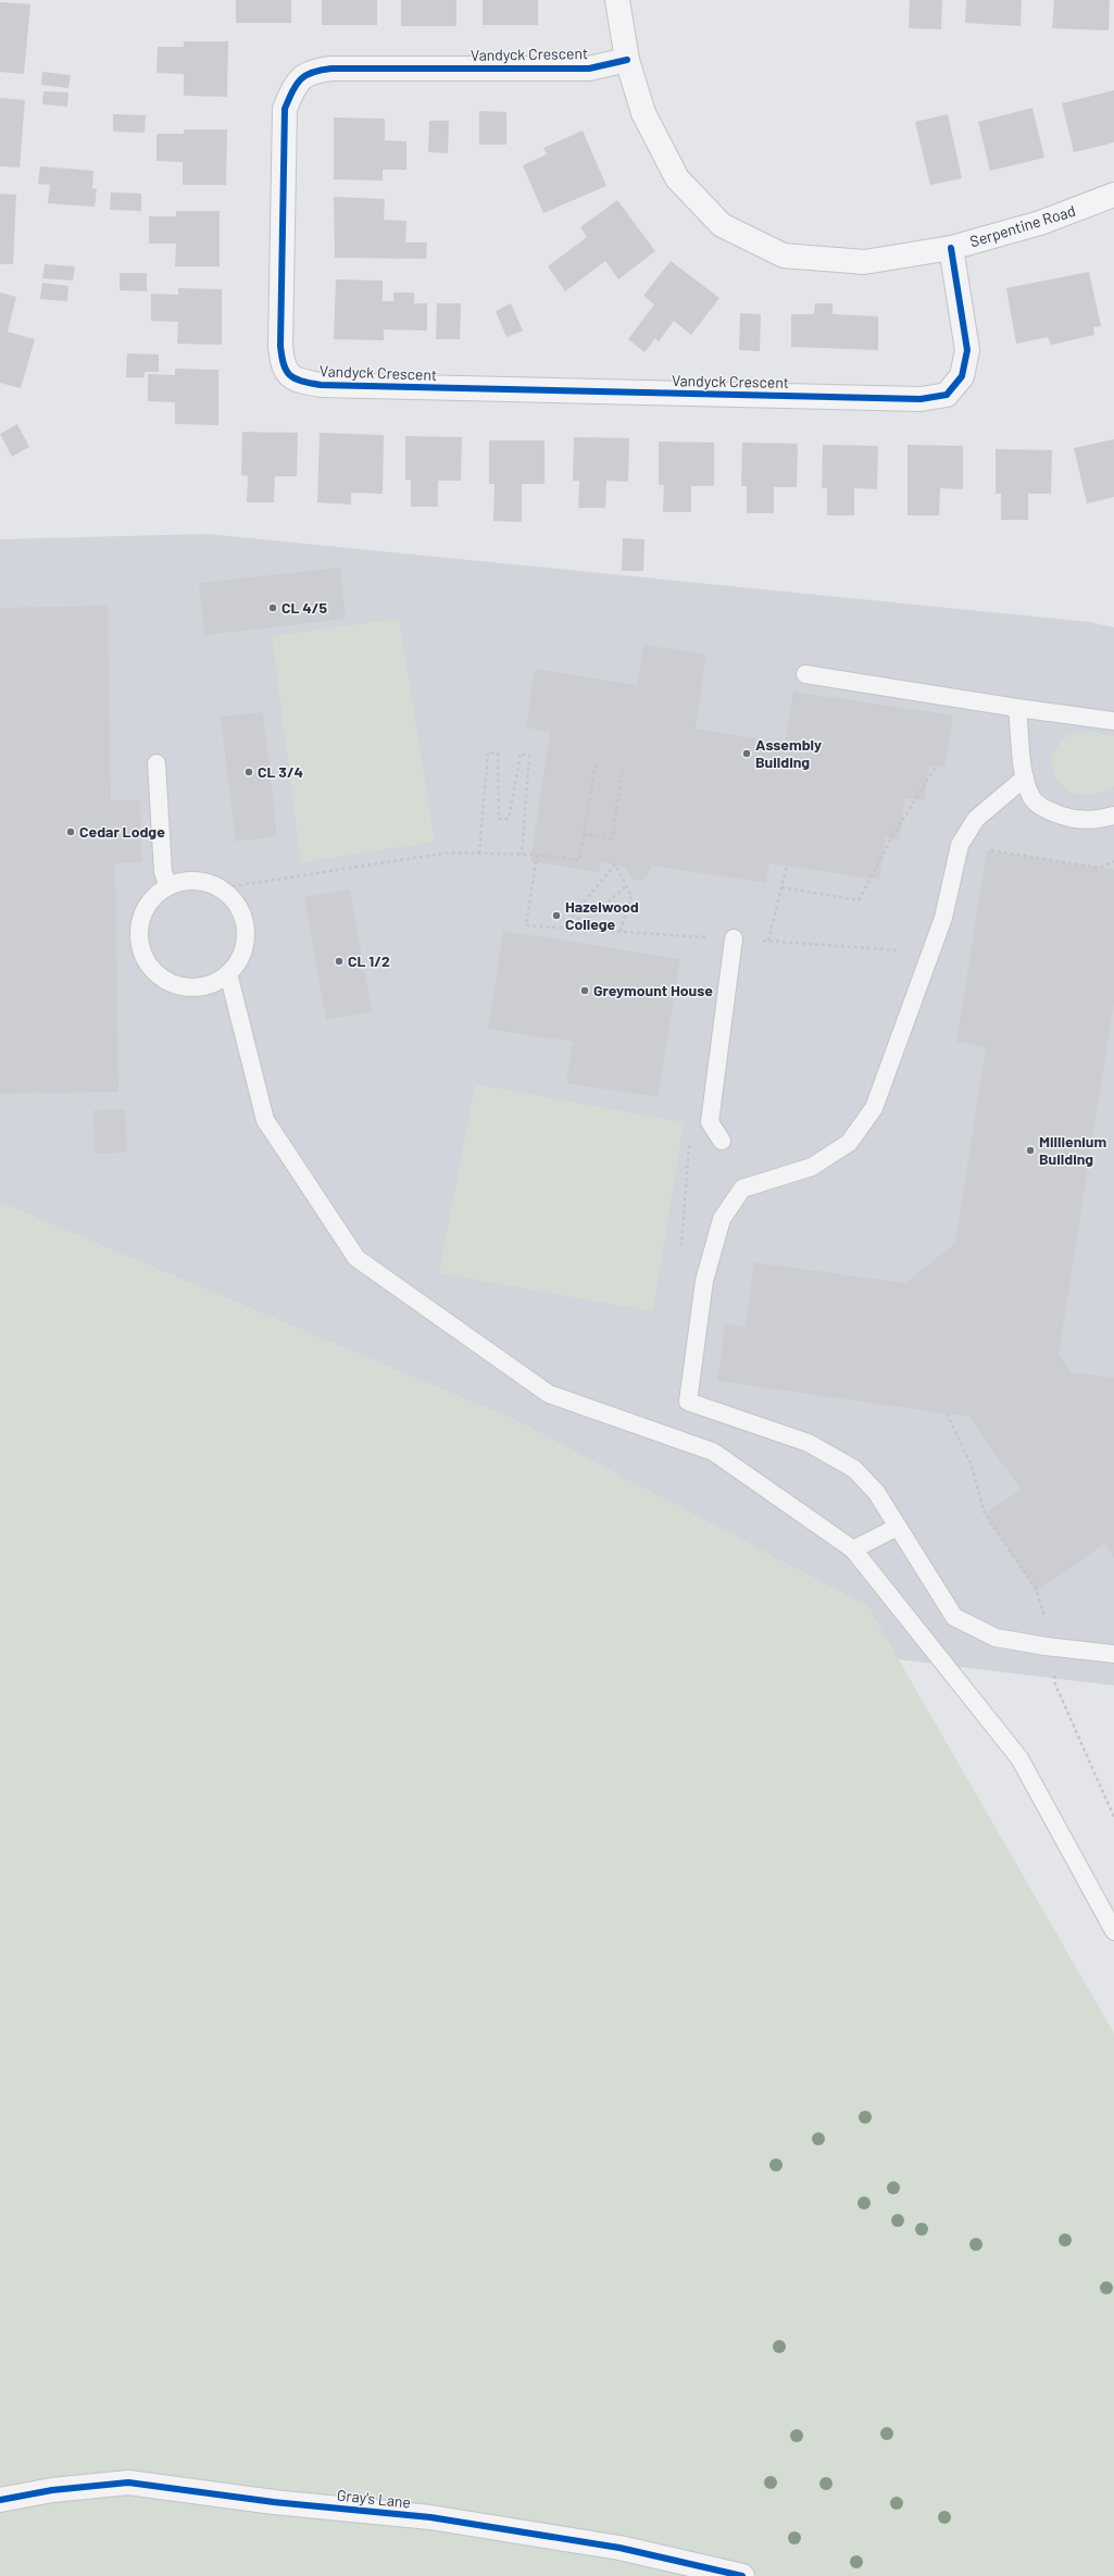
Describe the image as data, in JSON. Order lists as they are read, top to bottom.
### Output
{
  "streets": {
    "street": ["Vandyck Crescent", "Serpentine Road", "Gray's Lane"]
  },
  "crossings": [
    ["Vandyck Crescent", "Serpentine Road"]
  ],
  "places": [
    "CL 4/5",
    "Assembly Building",
    "CL 3/4",
    "Cedar Lodge",
    "Hazelwood College",
    "CL 1/2",
    "Greymount House",
    "Millienium Building"
  ]
}
